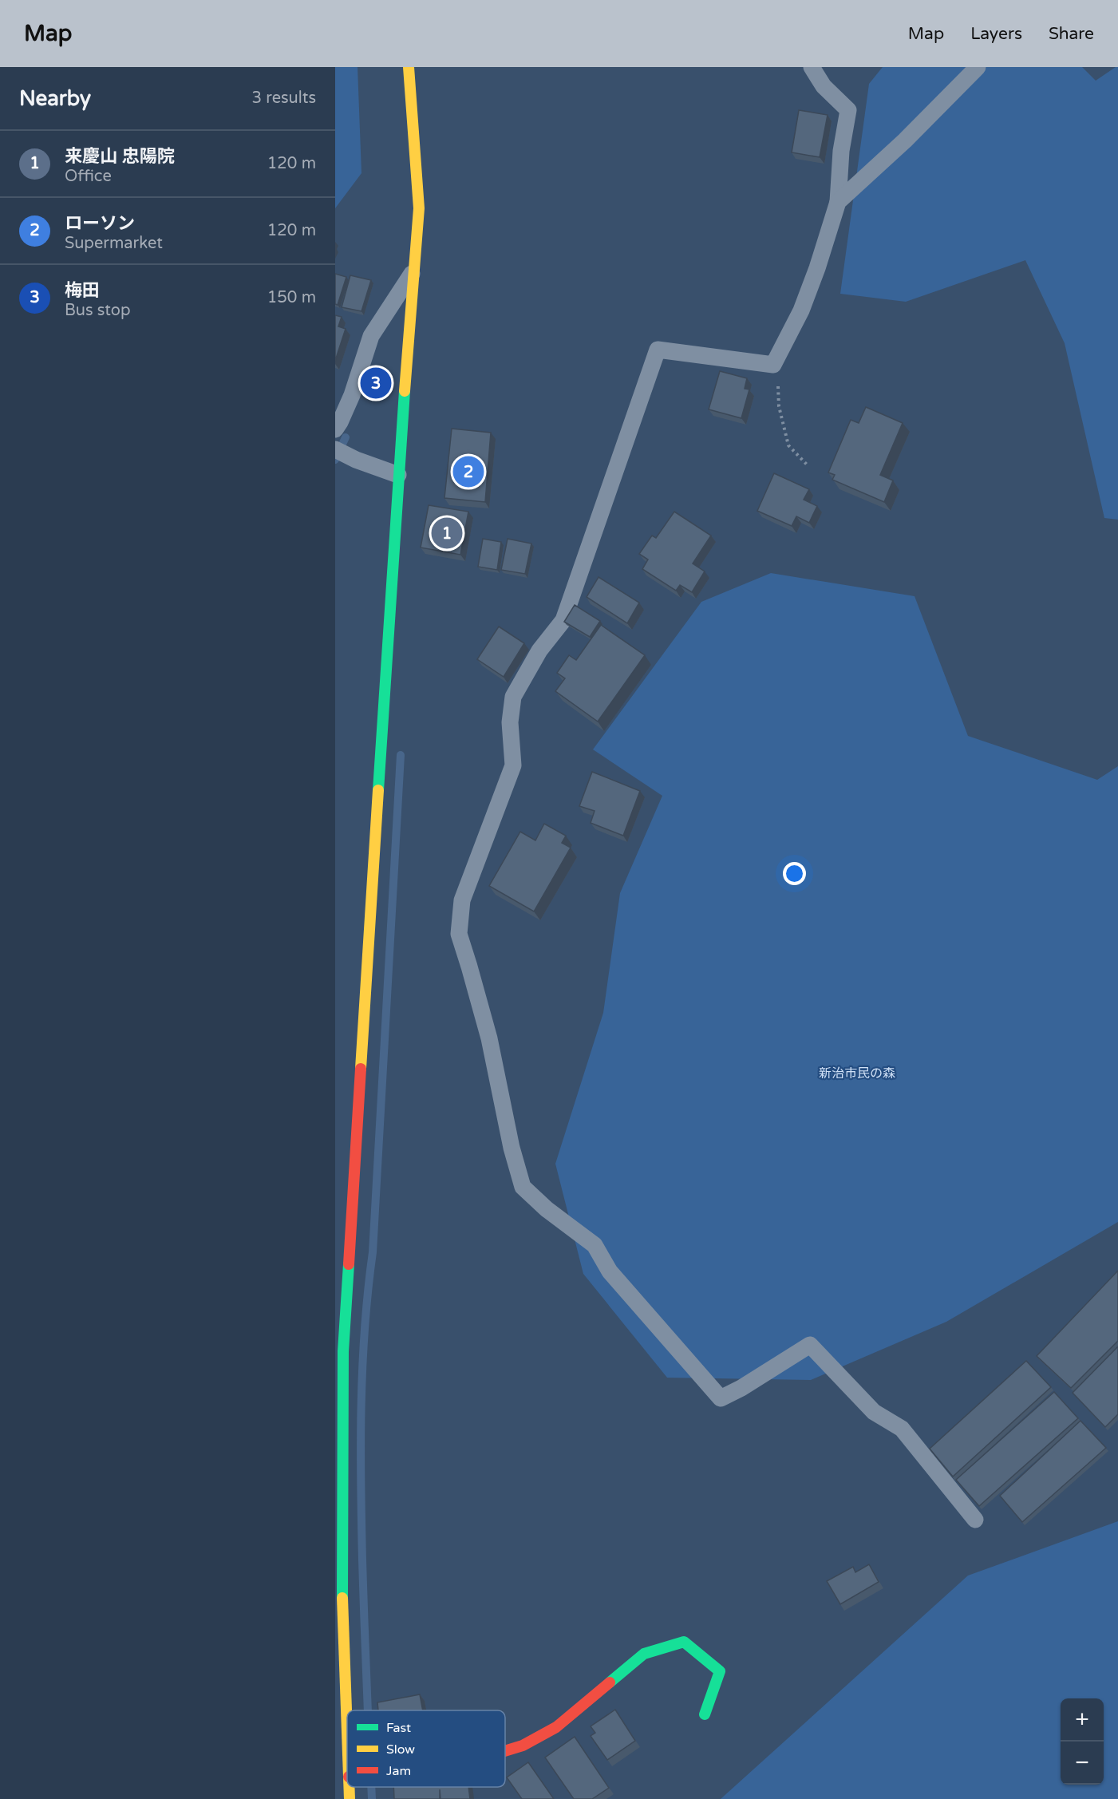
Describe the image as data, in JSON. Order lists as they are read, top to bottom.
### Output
{
  "parks": ["新治市民の森"],
  "legend": ["Fast", "Slow", "Jam"],
  "page": {
    "header": "Map",
    "nav": ["Map", "Layers", "Share"],
    "heading": ["Nearby", "3 results"],
    "list": [
      {
        "mark": "1",
        "name": "来慶山 忠陽院",
        "note": "Office",
        "value": "120 m"
      },
      {
        "mark": "2",
        "name": "ローソン",
        "note": "Supermarket",
        "value": "120 m"
      },
      {
        "mark": "3",
        "name": "梅田",
        "note": "Bus stop",
        "value": "150 m"
      }
    ],
    "pins": ["3", "2", "1"],
    "map_buttons": ["+", "−"]
  }
}
